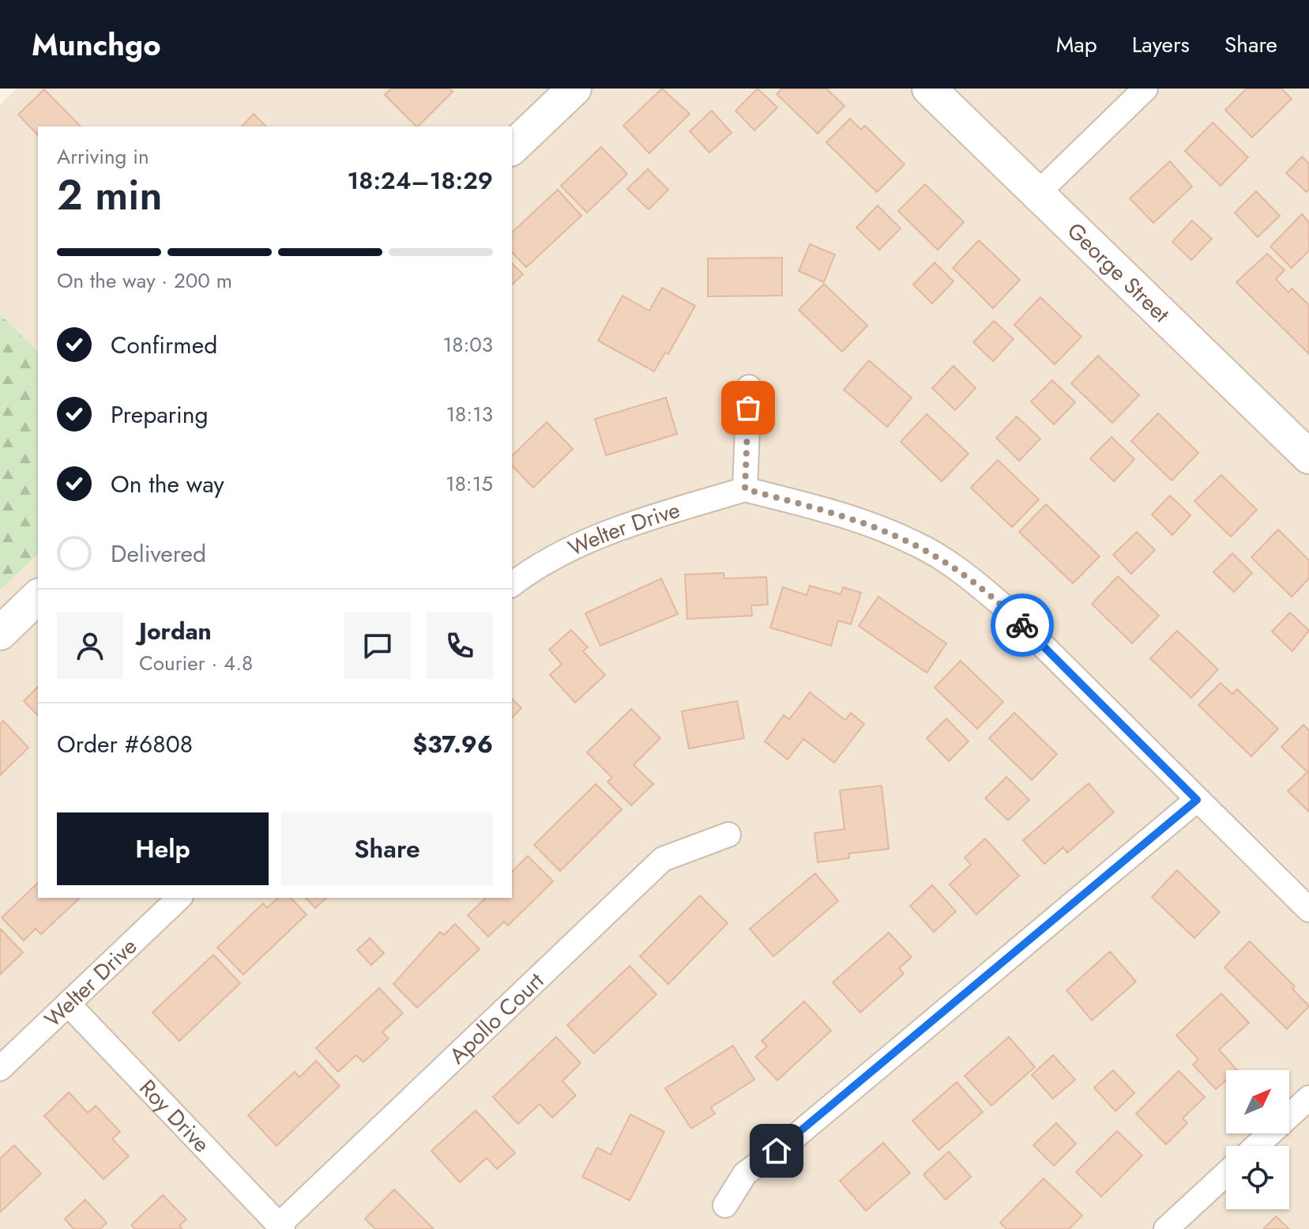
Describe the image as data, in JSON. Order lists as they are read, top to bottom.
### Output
{
  "streets": {
    "street": [
      "George Street",
      "Welter Drive",
      "Apollo Court",
      "Roy Drive"
    ]
  },
  "crossings": [
    ["Welter Drive", "Roy Drive"],
    ["Apollo Court", "Roy Drive"]
  ],
  "north": "top right",
  "page": {
    "header": "Munchgo",
    "nav": ["Map", "Layers", "Share"],
    "heading": ["2 min", "Arriving in", "18:24–18:29"],
    "panel": [
      "Jordan",
      "Courier · 4.8",
      "Order #6808",
      "$37.96"
    ],
    "bar": "On the way · 200 m",
    "list": [
      ["Confirmed", "18:03"],
      ["Preparing", "18:13"],
      ["On the way", "18:15"],
      "Delivered"
    ],
    "buttons": ["Help", "Share"]
  }
}
